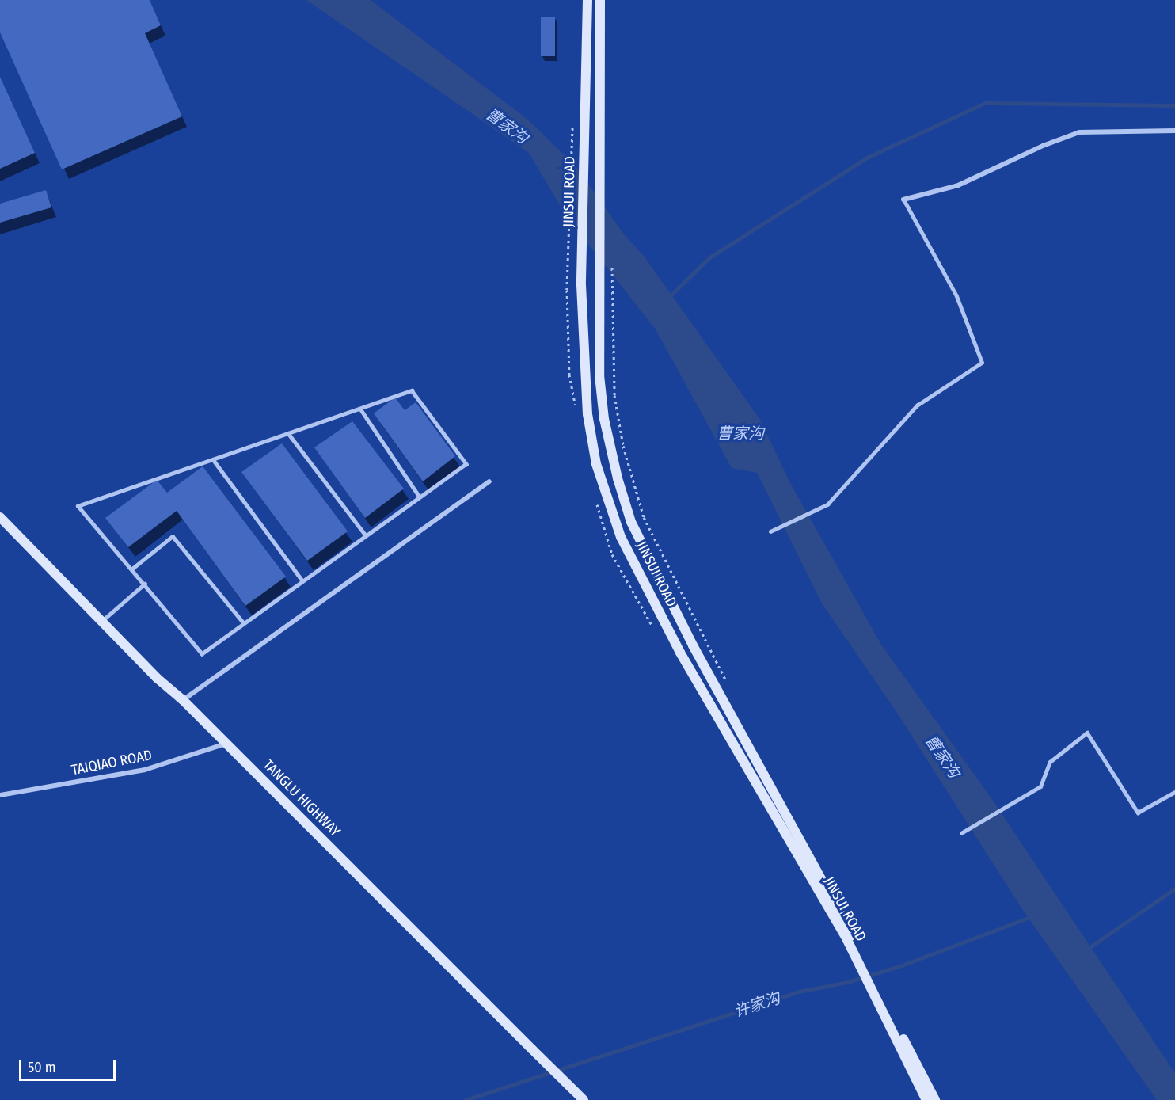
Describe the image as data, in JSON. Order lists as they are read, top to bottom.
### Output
{
  "streets": {
    "street": ["JINSUI ROAD", "TAIQIAO ROAD", "TANGLU HIGHWAY"]
  },
  "crossings": [
    ["TAIQIAO ROAD", "TANGLU HIGHWAY"]
  ],
  "water": ["曹家沟", "许家沟"],
  "scale_bar": "50 m"
}
